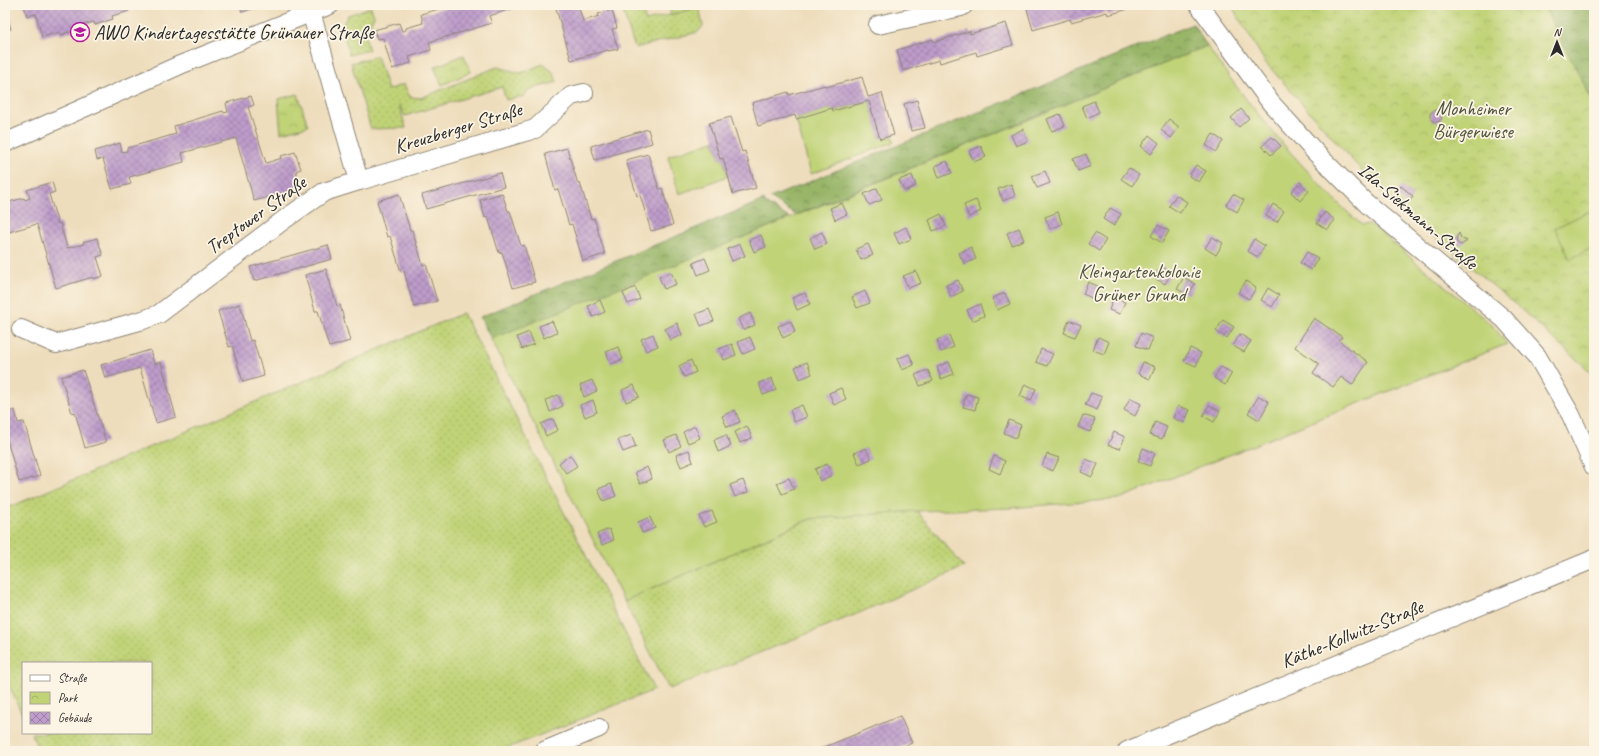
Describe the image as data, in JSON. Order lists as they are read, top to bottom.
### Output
{
  "streets": {
    "street": [
      "Kreuzberger Straße",
      "Treptower Straße",
      "Ida-Siekmann-Straße",
      "Käthe-Kollwitz-Straße"
    ]
  },
  "crossings": [
    ["Kreuzberger Straße", "Treptower Straße"]
  ],
  "parks": ["Monheimer Bürgerwiese", "Kleingartenkolonie Grüner Grund"],
  "places": {
    "school or university": ["AWO Kindertagesstätte Grünauer Straße"]
  },
  "legend": ["Straße", "Park", "Gebäude"],
  "north": "top"
}
